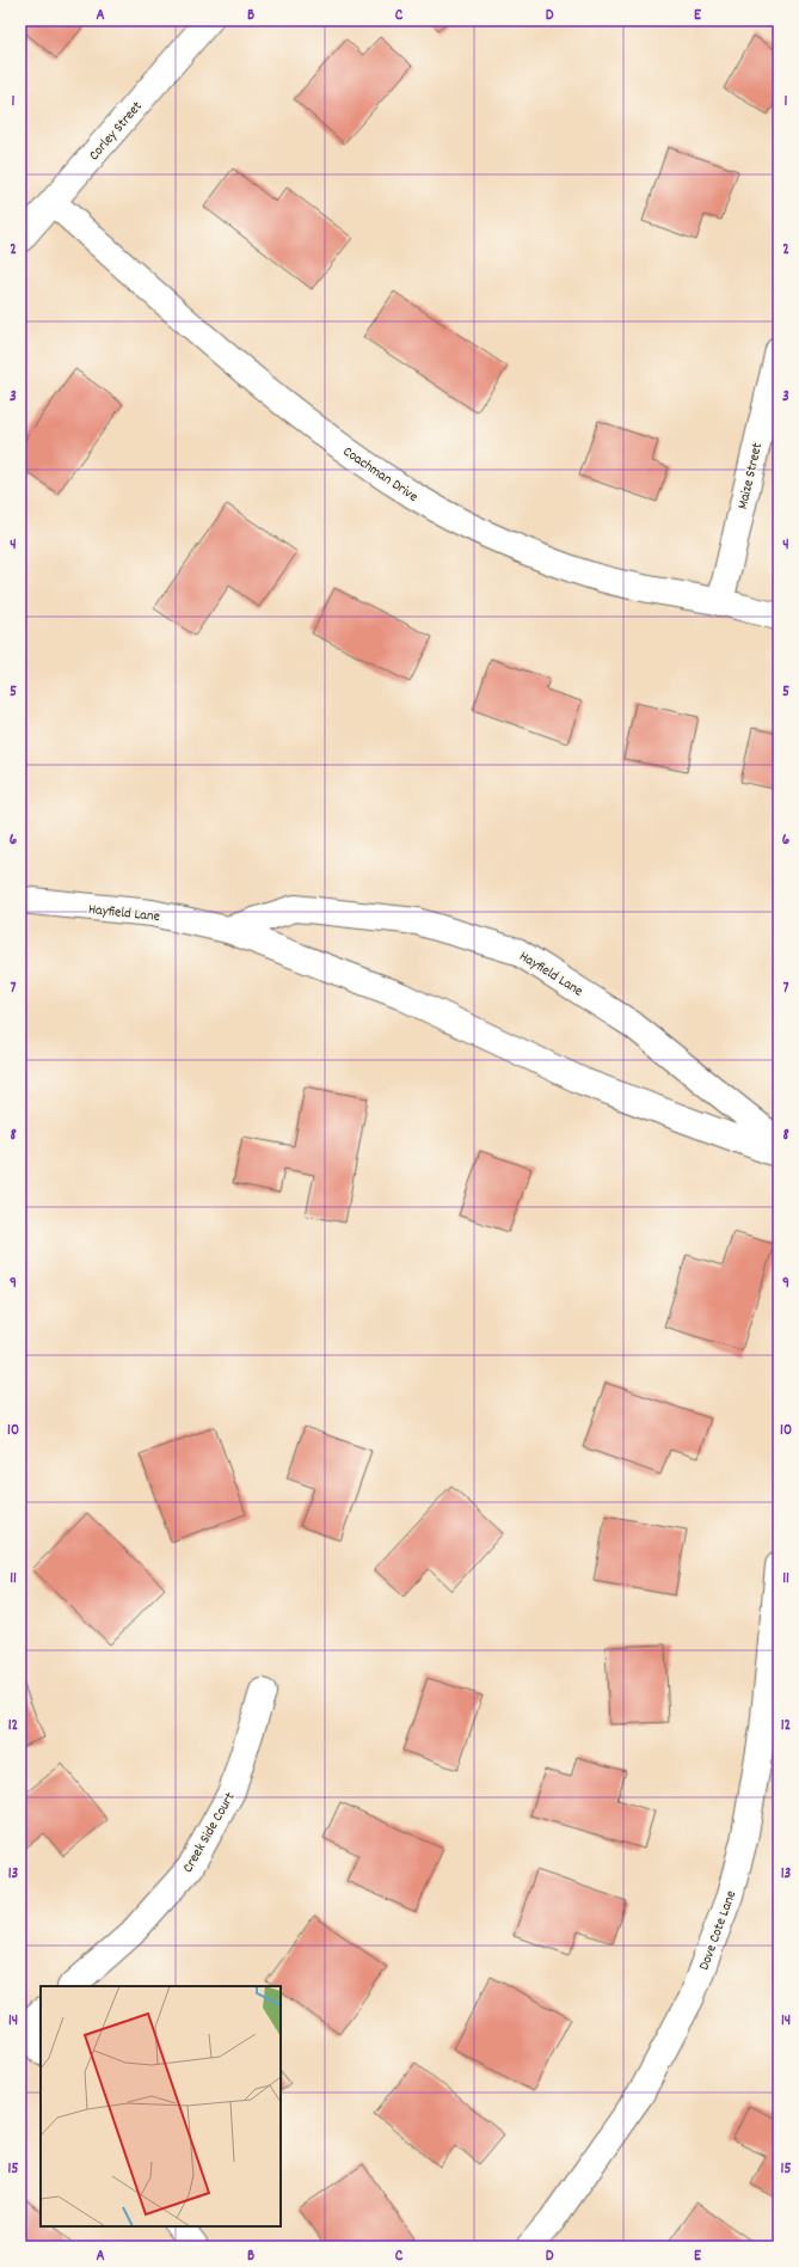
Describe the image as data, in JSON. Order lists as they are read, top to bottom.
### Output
{
  "streets": {
    "street": [
      "Corley Street",
      "Coachman Drive",
      "Maize Street",
      "Hayfield Lane",
      "Creek Side Court",
      "Dove Cote Lane"
    ]
  },
  "crossings": [
    ["Corley Street", "Coachman Drive"],
    ["Coachman Drive", "Maize Street"]
  ],
  "grid": {
    "columns": [
      "A",
      "B",
      "C",
      "D",
      "E"
    ],
    "rows": [
      "1",
      "2",
      "3",
      "4",
      "5",
      "6",
      "7",
      "8",
      "9",
      "10",
      "11",
      "12",
      "13",
      "14",
      "15"
    ]
  }
}
